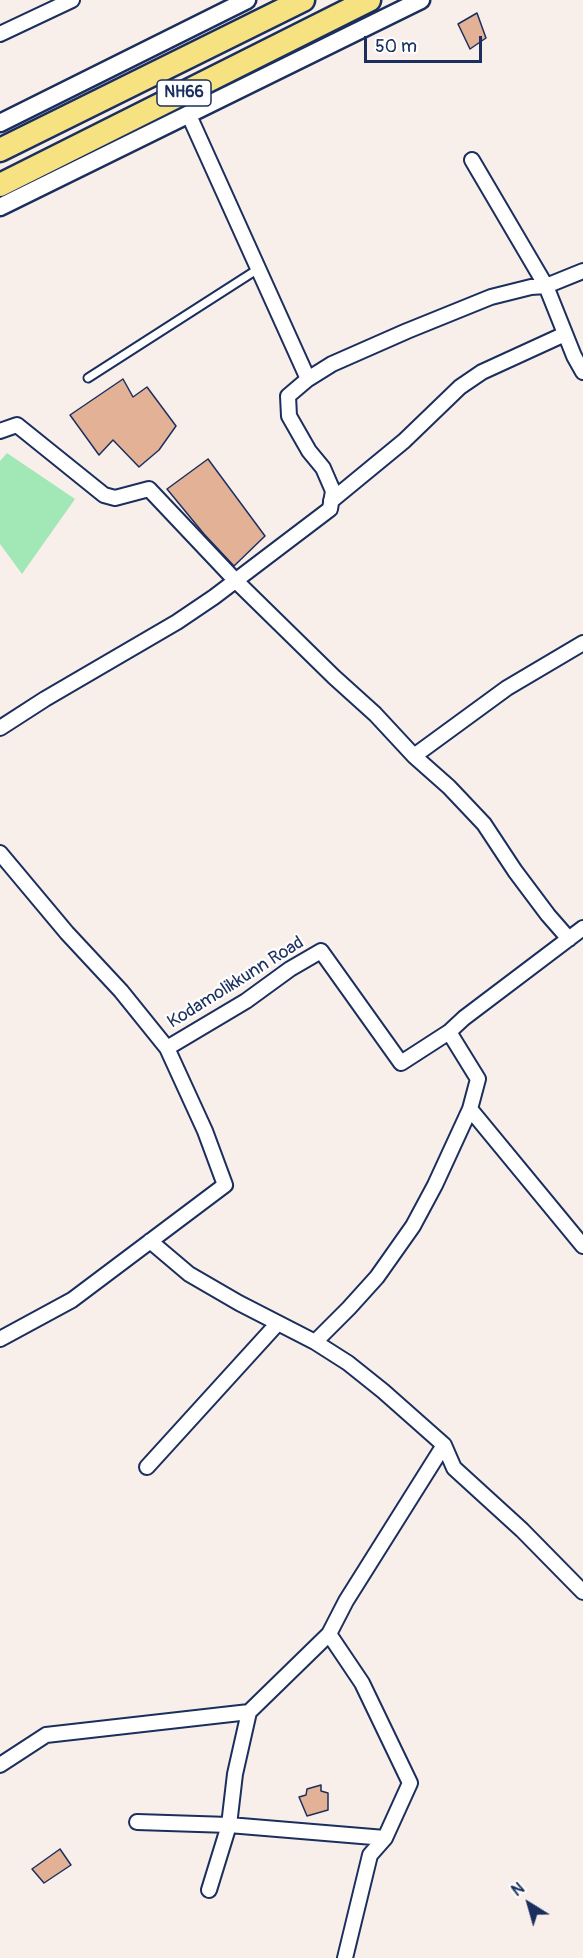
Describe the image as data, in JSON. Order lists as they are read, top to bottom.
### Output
{
  "streets": {
    "highway": ["NH66"],
    "street": ["Kodamolikkunn Road"]
  },
  "scale_bar": "50 m",
  "north": "top left"
}
